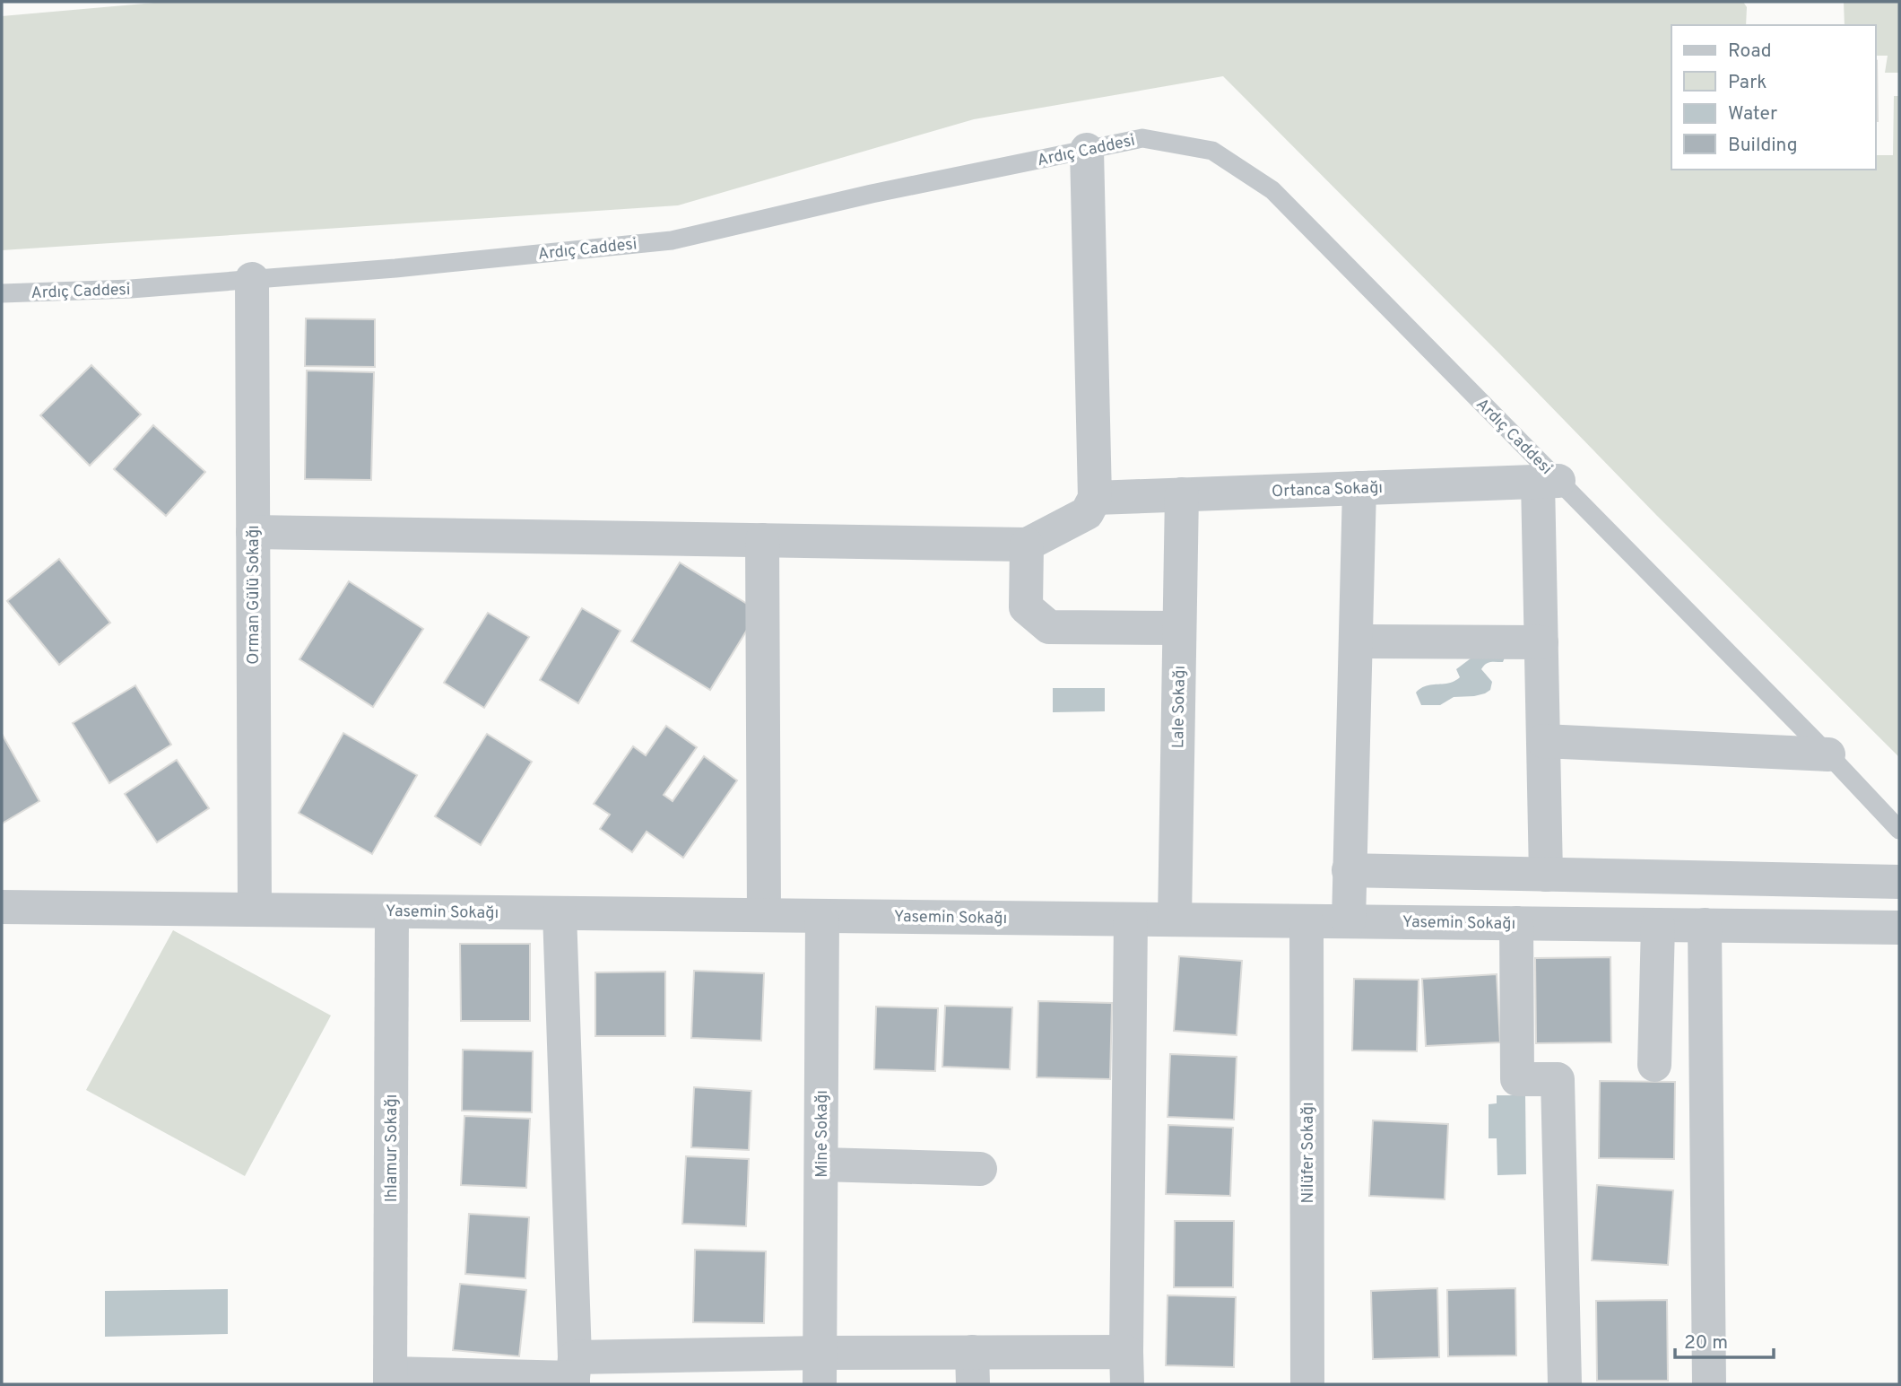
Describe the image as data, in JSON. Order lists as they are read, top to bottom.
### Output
{
  "streets": {
    "street": [
      "Ortanca Sokağı",
      "Orman Gülü Sokağı",
      "Lale Sokağı",
      "Yasemin Sokağı",
      "Mine Sokağı",
      "Ihlamur Sokağı",
      "Nilüfer Sokağı"
    ],
    "lane": ["Ardıç Caddesi"]
  },
  "crossings": [
    ["Ardıç Caddesi", "Ortanca Sokağı"],
    ["Ardıç Caddesi", "Orman Gülü Sokağı"],
    ["Ortanca Sokağı", "Lale Sokağı"],
    ["Orman Gülü Sokağı", "Yasemin Sokağı"],
    ["Lale Sokağı", "Yasemin Sokağı"],
    ["Yasemin Sokağı", "Mine Sokağı"],
    ["Yasemin Sokağı", "Ihlamur Sokağı"],
    ["Yasemin Sokağı", "Nilüfer Sokağı"]
  ],
  "legend": [
    "Road",
    "Park",
    "Water",
    "Building"
  ],
  "scale_bar": "20 m"
}
